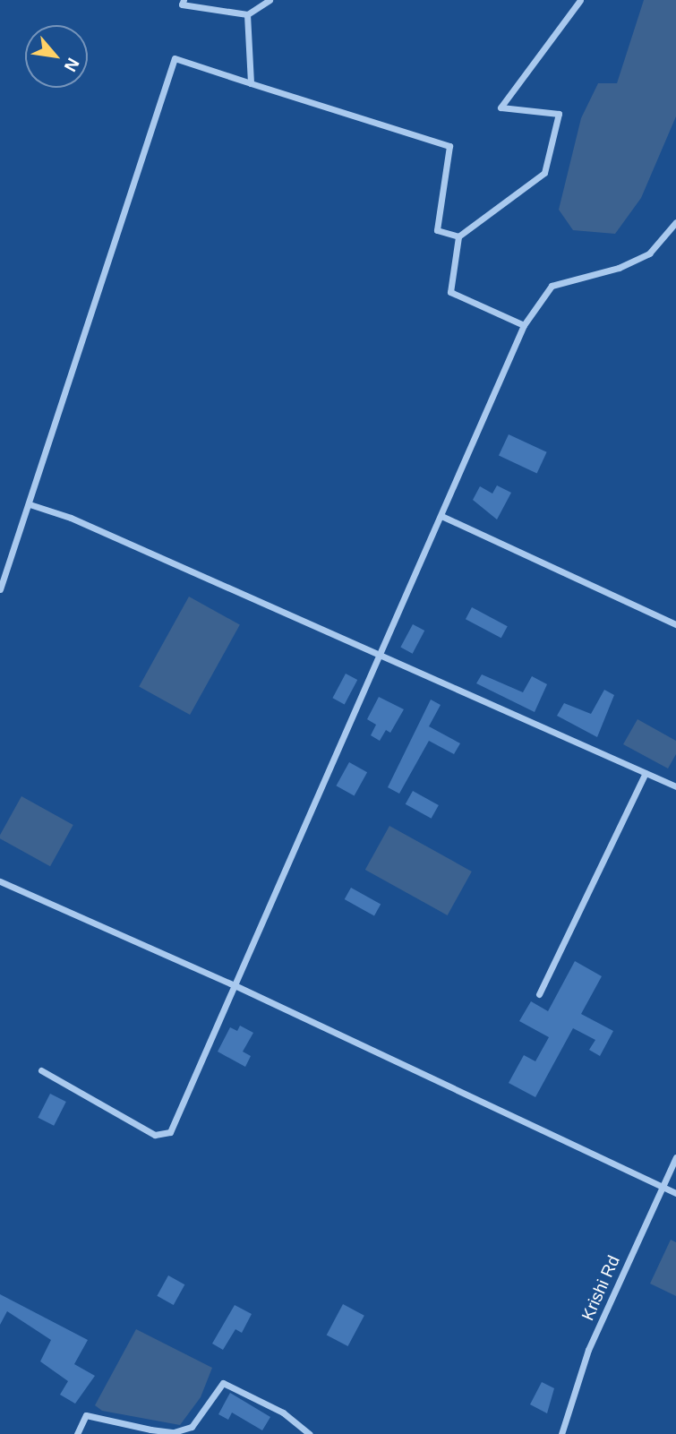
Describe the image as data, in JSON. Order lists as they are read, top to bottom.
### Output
{
  "streets": {
    "street": ["Krishi Rd"]
  },
  "north": "bottom right"
}
